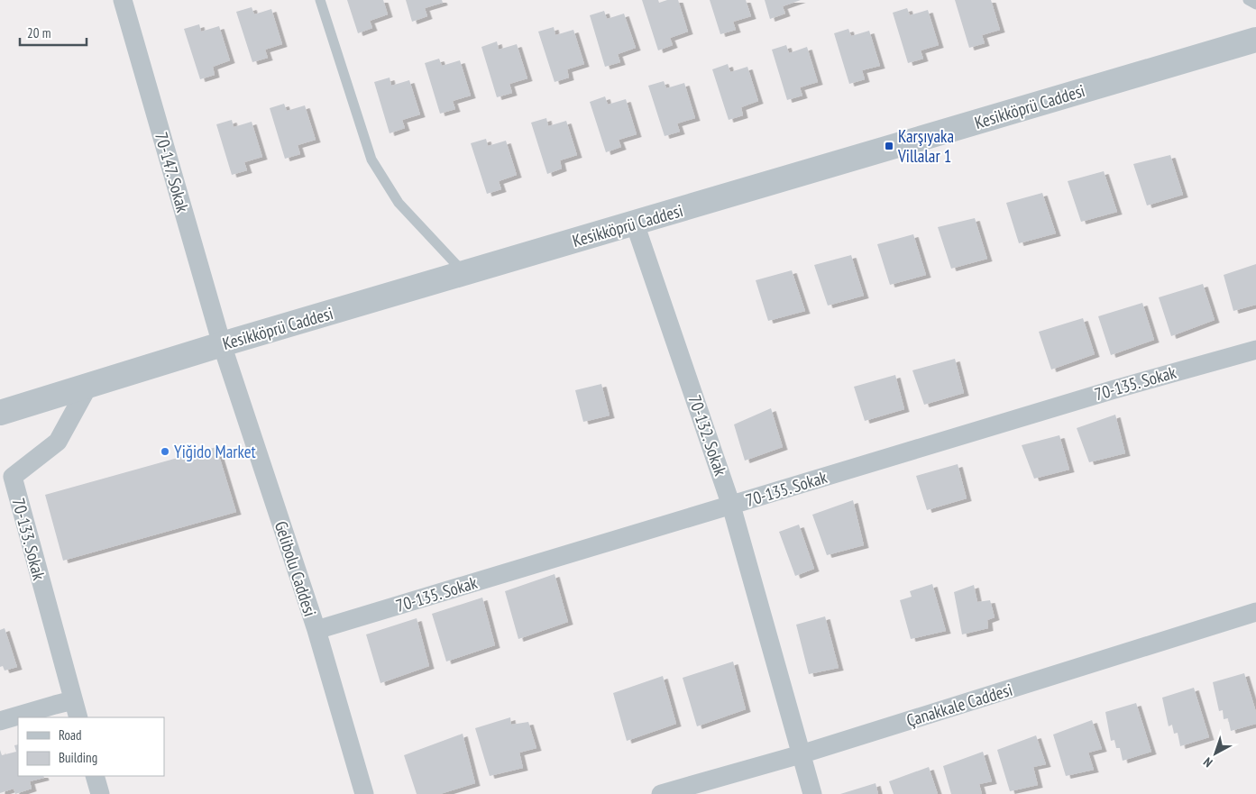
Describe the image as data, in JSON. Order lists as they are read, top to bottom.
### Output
{
  "streets": {
    "street": [
      "Kesikköprü Caddesi",
      "70-147. Sokak",
      "70-135. Sokak",
      "70-132. Sokak",
      "70-133. Sokak",
      "Gelibolu Caddesi",
      "Çanakkale Caddesi"
    ]
  },
  "crossings": [
    ["Kesikköprü Caddesi", "70-147. Sokak"],
    ["Kesikköprü Caddesi", "70-132. Sokak"],
    ["Kesikköprü Caddesi", "70-133. Sokak"],
    ["Kesikköprü Caddesi", "Gelibolu Caddesi"],
    ["70-147. Sokak", "Gelibolu Caddesi"],
    ["70-135. Sokak", "70-132. Sokak"],
    ["70-135. Sokak", "Gelibolu Caddesi"],
    ["70-132. Sokak", "Çanakkale Caddesi"]
  ],
  "places": {
    "transit": ["Karşıyaka Villalar 1"],
    "other": ["Yiğido Market"]
  },
  "legend": ["Road", "Building"],
  "scale_bar": "20 m",
  "north": "bottom left"
}
